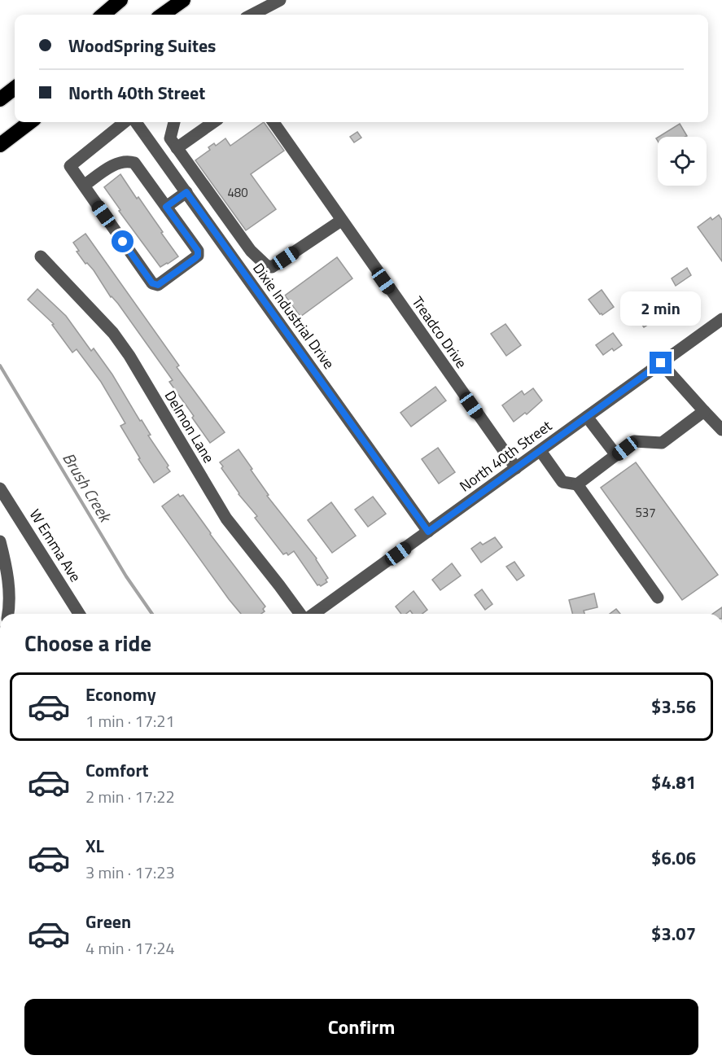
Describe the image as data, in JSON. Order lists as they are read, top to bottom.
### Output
{
  "streets": {
    "street": [
      "Dixie Industrial Drive",
      "Treadco Drive",
      "Delmon Lane",
      "North 40th Street",
      "W Emma Ave"
    ]
  },
  "crossings": [
    ["Dixie Industrial Drive", "North 40th Street"],
    ["Treadco Drive", "North 40th Street"]
  ],
  "water": ["Brush Creek"],
  "house_numbers": ["480", "537"],
  "page": {
    "banner": ["WoodSpring Suites", "North 40th Street"],
    "bubble": "2 min",
    "heading": "Choose a ride",
    "list": [
      {
        "name": "Economy",
        "note": "1 min · 17:21",
        "value": "$3.56"
      },
      {
        "name": "Comfort",
        "note": "2 min · 17:22",
        "value": "$4.81"
      },
      {
        "name": "XL",
        "note": "3 min · 17:23",
        "value": "$6.06"
      },
      {
        "name": "Green",
        "note": "4 min · 17:24",
        "value": "$3.07"
      }
    ],
    "buttons": "Confirm"
  }
}
